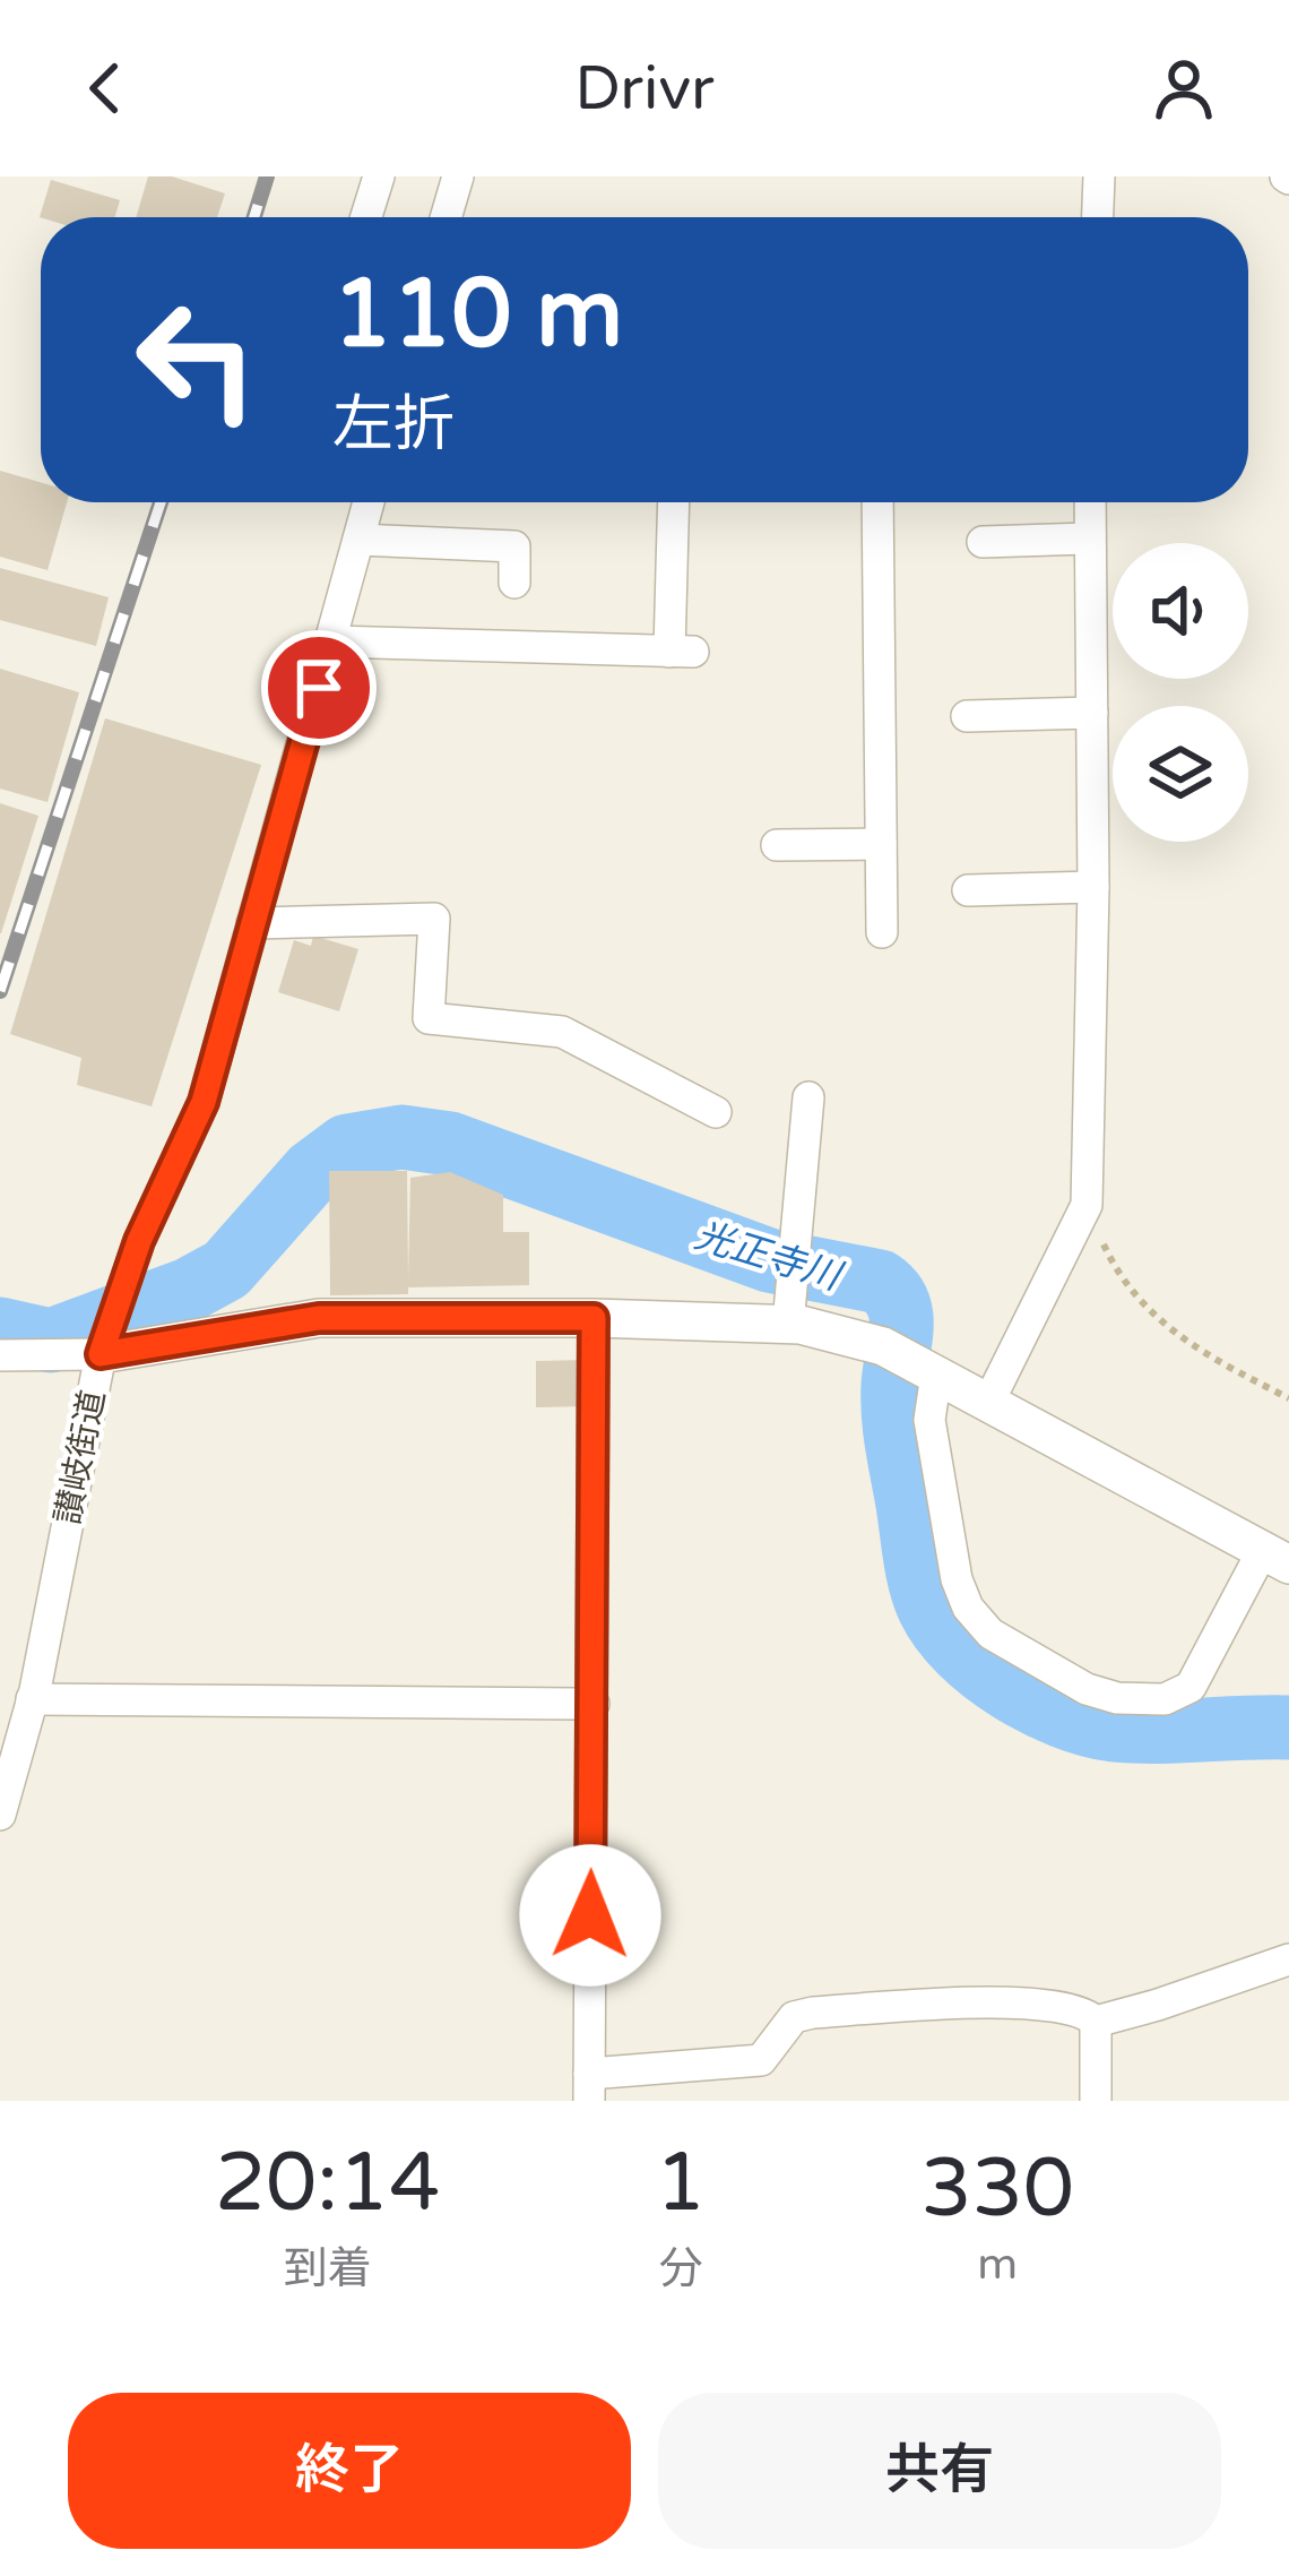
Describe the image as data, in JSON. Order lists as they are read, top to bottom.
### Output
{
  "streets": {
    "street": ["讃岐街道"]
  },
  "water": ["光正寺川"],
  "page": {
    "header": "Drivr",
    "turn": ["110 m", "左折"],
    "eta": [
      "20:14",
      "到着",
      "1",
      "分",
      "330",
      "m"
    ],
    "buttons": ["終了", "共有"]
  }
}
